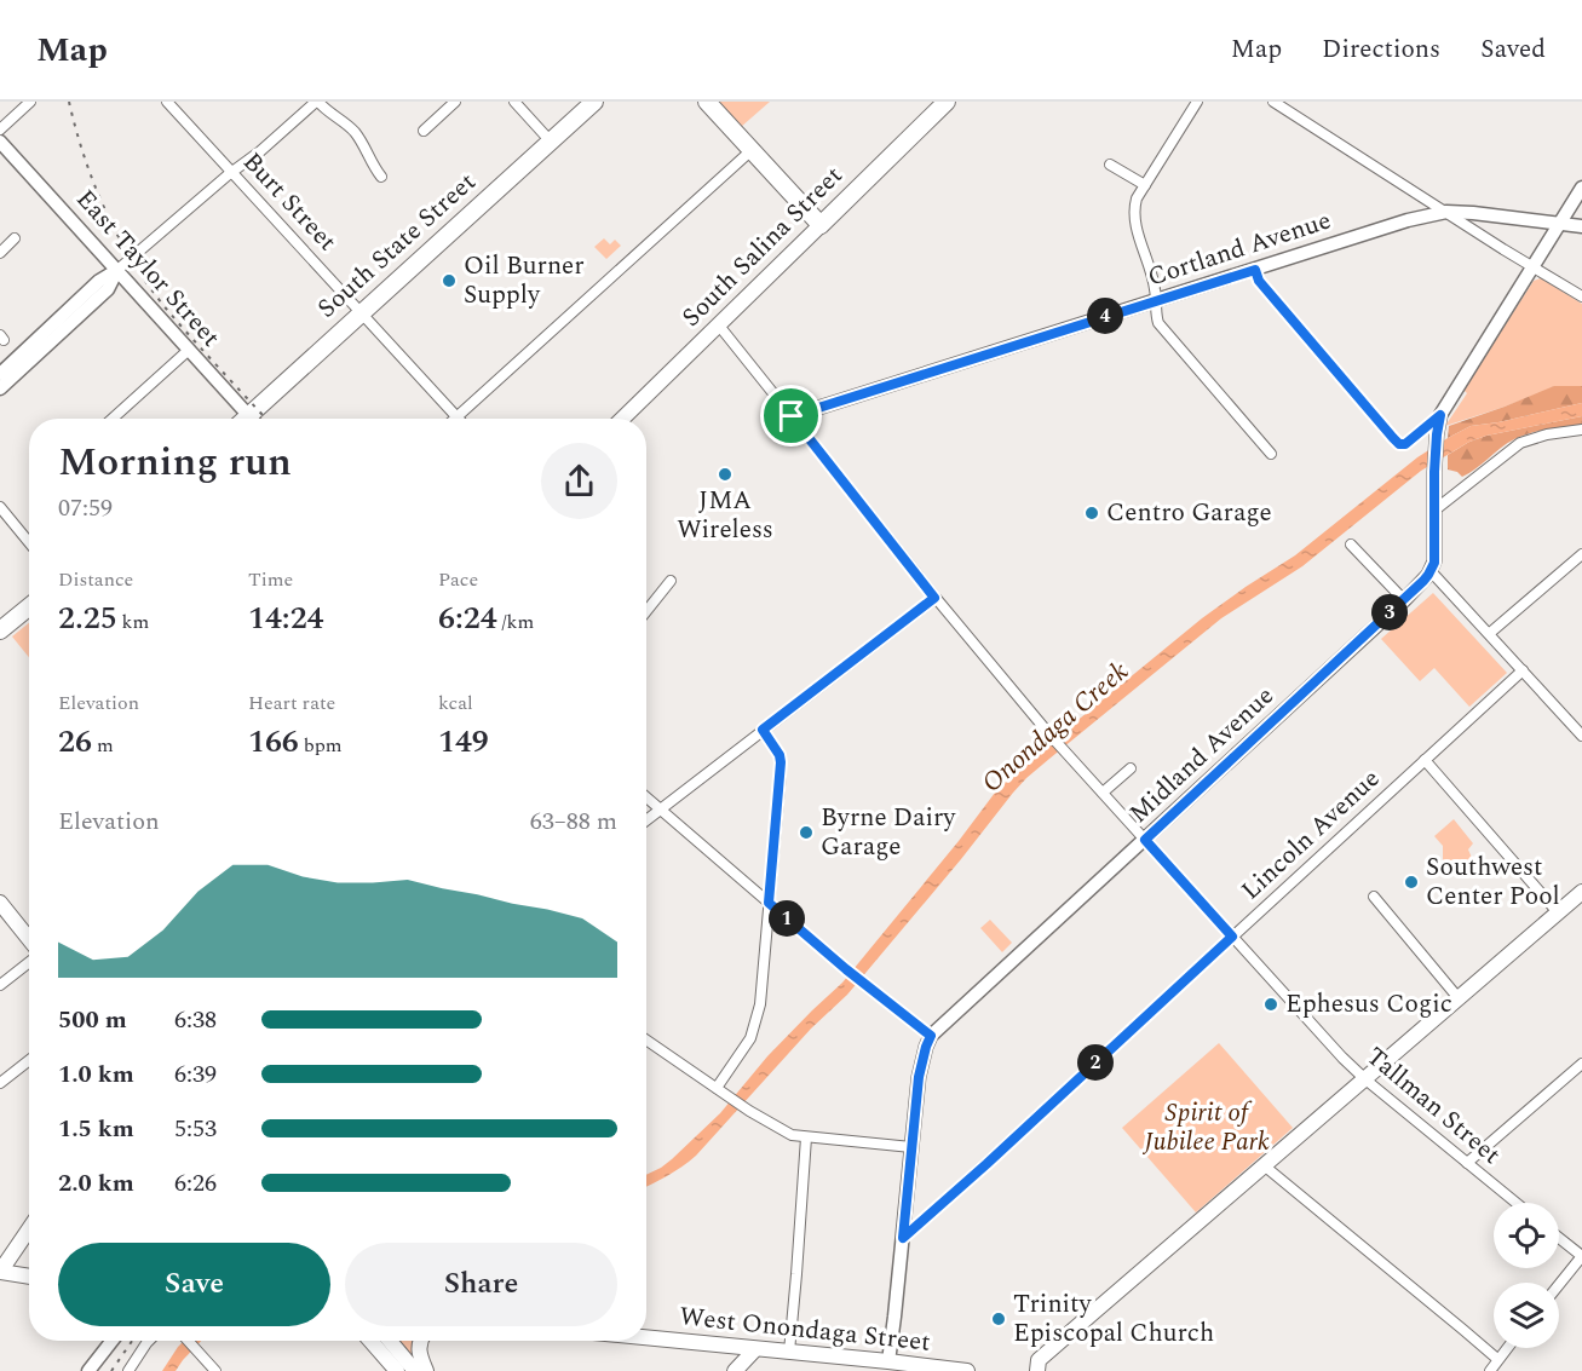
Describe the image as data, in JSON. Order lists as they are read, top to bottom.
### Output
{
  "streets": {
    "main road": ["South State Street", "South Salina Street", "West Onondaga Street"],
    "street": [
      "Burt Street",
      "Cortland Avenue",
      "East Taylor Street",
      "Midland Avenue",
      "Lincoln Avenue",
      "Tallman Street"
    ]
  },
  "crossings": [
    ["Burt Street", "South State Street"],
    ["South State Street", "East Taylor Street"],
    ["South Salina Street", "Tallman Street"],
    ["Cortland Avenue", "Tallman Street"],
    ["Midland Avenue", "Tallman Street"],
    ["Lincoln Avenue", "Tallman Street"]
  ],
  "water": ["Onondaga Creek"],
  "parks": ["Spirit of Jubilee Park"],
  "places": [
    "Oil Burner Supply",
    "JMA Wireless",
    "Centro Garage",
    "Byrne Dairy Garage",
    "Southwest Center Pool",
    "Ephesus Cogic",
    "Trinity Episcopal Church"
  ],
  "page": {
    "header": "Map",
    "nav": ["Map", "Directions", "Saved"],
    "pins": [
      "4",
      "3",
      "1",
      "2"
    ],
    "heading": ["Morning run", "07:59"],
    "stats": [
      ["Distance", "2.25 km"],
      ["Time", "14:24"],
      ["Pace", "6:24 /km"],
      ["Elevation", "26 m"],
      ["Heart rate", "166 bpm"],
      ["kcal", "149"]
    ],
    "chart": ["Elevation", "63–88 m"],
    "list": [
      {
        "name": "500 m",
        "note": "6:38"
      },
      {
        "name": "1.0 km",
        "note": "6:39"
      },
      {
        "name": "1.5 km",
        "note": "5:53"
      },
      {
        "name": "2.0 km",
        "note": "6:26"
      }
    ],
    "buttons": ["Save", "Share"]
  }
}
